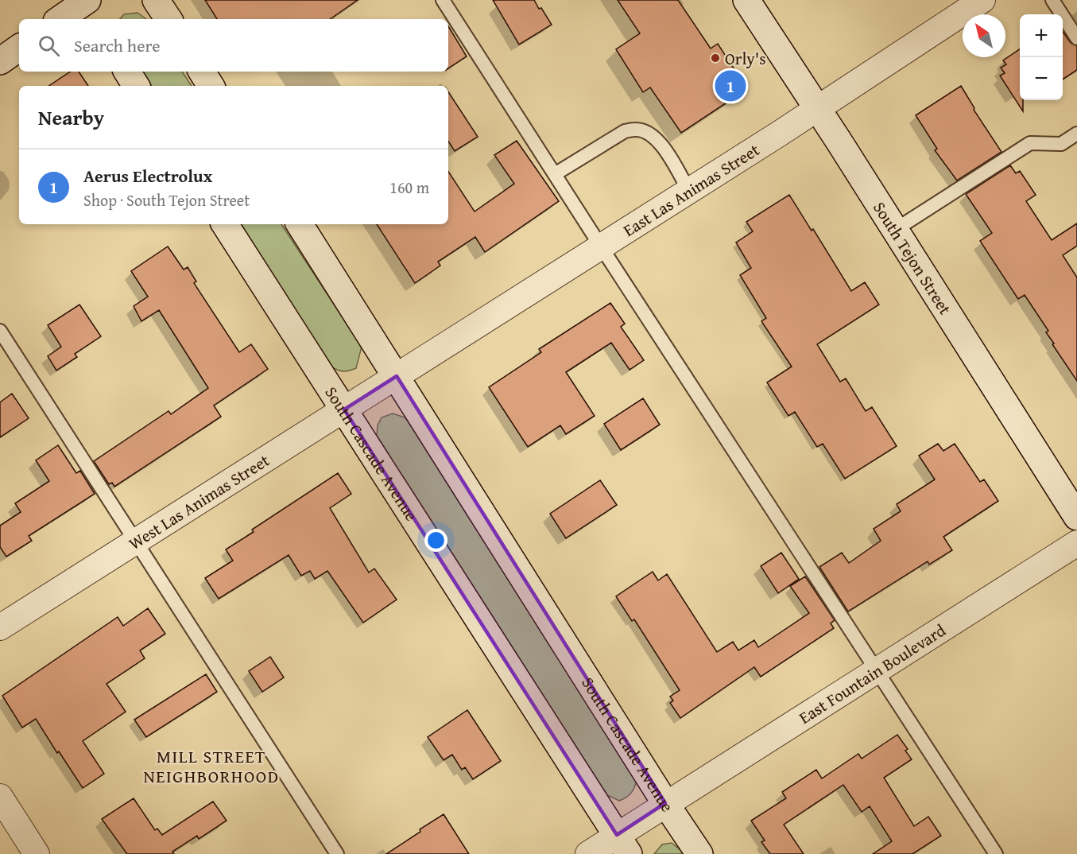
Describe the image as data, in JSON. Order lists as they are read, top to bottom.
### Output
{
  "streets": {
    "street": [
      "East Las Animas Street",
      "South Tejon Street",
      "South Cascade Avenue",
      "West Las Animas Street",
      "East Fountain Boulevard"
    ]
  },
  "crossings": [
    ["East Las Animas Street", "South Tejon Street"],
    ["East Las Animas Street", "South Cascade Avenue"],
    ["East Las Animas Street", "West Las Animas Street"],
    ["South Cascade Avenue", "West Las Animas Street"],
    ["South Cascade Avenue", "East Fountain Boulevard"]
  ],
  "districts": ["MILL STREET NEIGHBORHOOD"],
  "places": ["Orly's"],
  "north": "top left",
  "page": {
    "map_buttons": ["+", "−"],
    "search": "Search here",
    "pins": "1",
    "heading": "Nearby",
    "list": [
      {
        "mark": "1",
        "name": "Aerus Electrolux",
        "note": "Shop · South Tejon Street",
        "value": "160 m"
      }
    ]
  }
}
